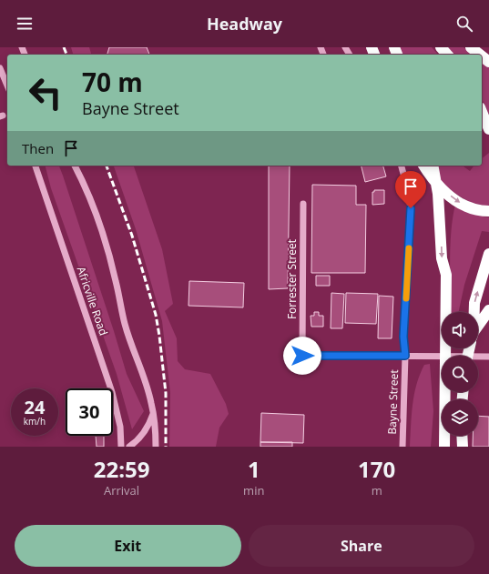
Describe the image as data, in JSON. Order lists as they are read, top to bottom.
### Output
{
  "streets": {
    "street": ["Forrester Street", "Africville Road", "Bayne Street"]
  },
  "crossings": [
    ["Forrester Street", "Bayne Street"]
  ],
  "page": {
    "header": "Headway",
    "turn": ["70 m", "Bayne Street"],
    "then": "Then",
    "speed": "24 km/h",
    "limit": "30",
    "eta": [
      "22:59",
      "Arrival",
      "1",
      "min",
      "170",
      "m"
    ],
    "buttons": ["Exit", "Share"]
  }
}
